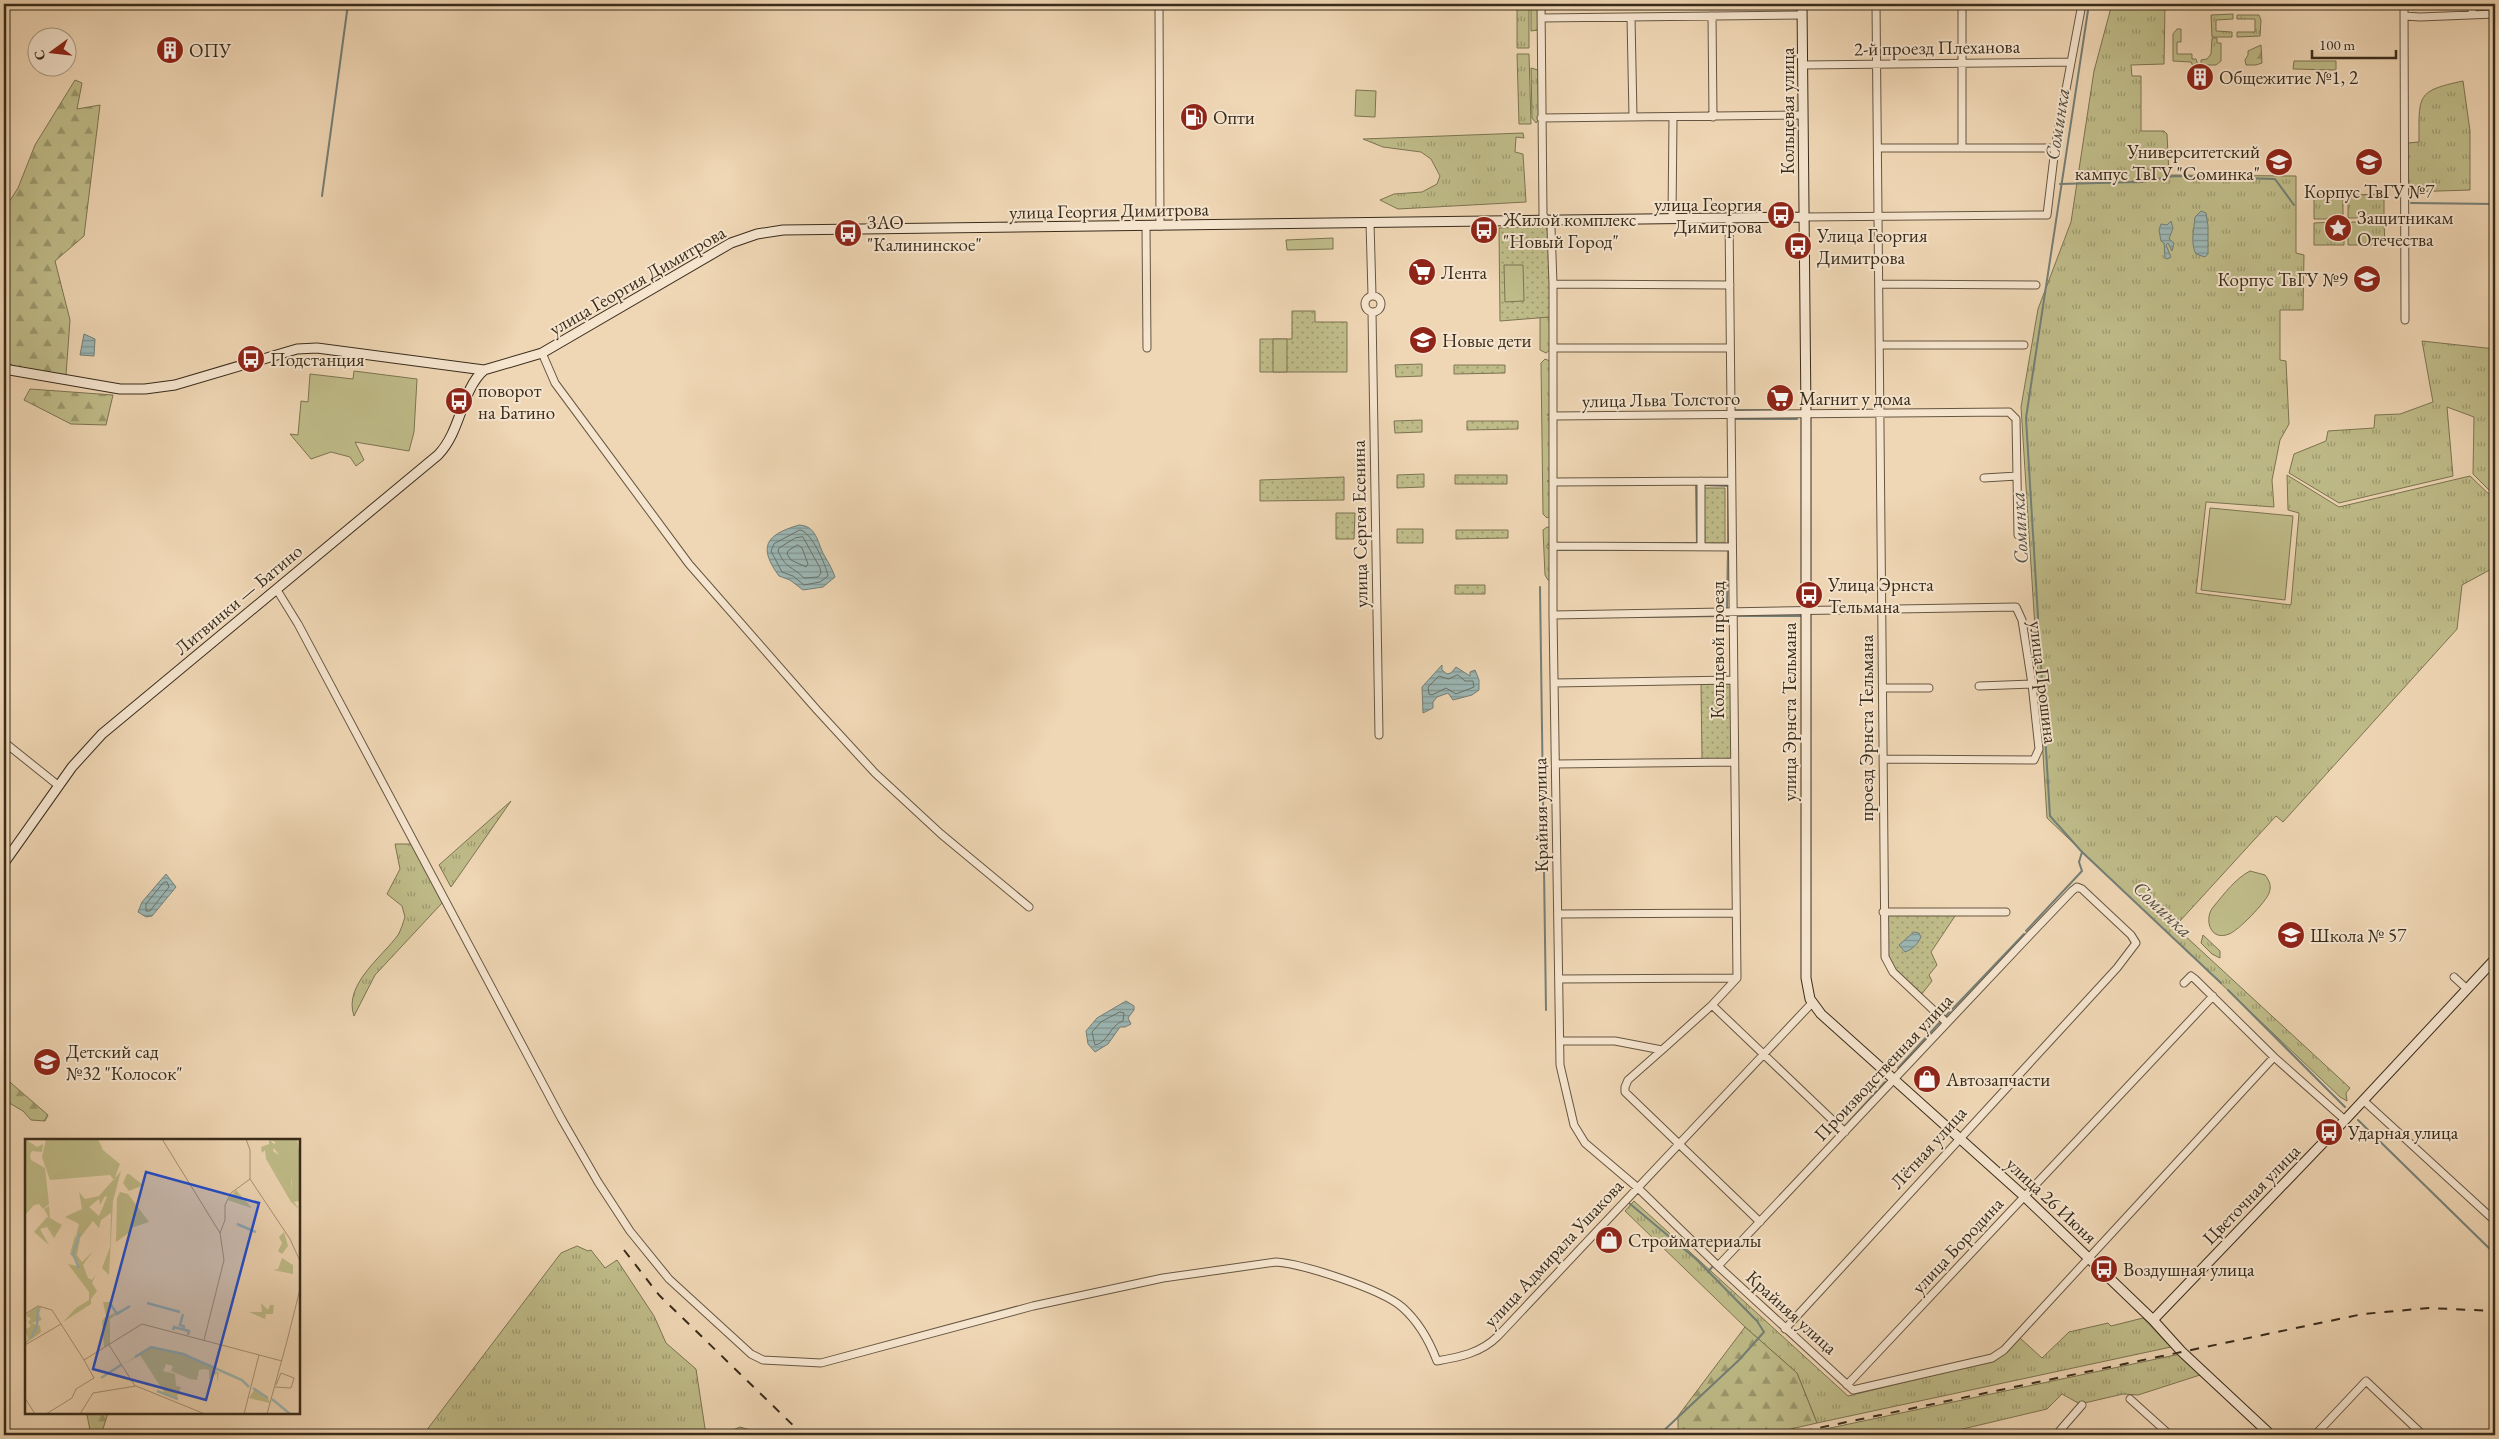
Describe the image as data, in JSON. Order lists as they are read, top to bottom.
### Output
{
  "streets": {
    "street": [
      "2-й проезд Плеханова",
      "Кольцевая улица",
      "улица Георгия Димитрова",
      "улица Льва Толстого",
      "улица Сергея Есенина",
      "Литвинки — Батино",
      "Кольцевой проезд",
      "улица Прошина",
      "улица Эрнста Тельмана",
      "проезд Эрнста Тельмана",
      "Крайняя улица",
      "Производственная улица",
      "Лётная улица",
      "Цветочная улица",
      "улица 26 Июня",
      "улица Бородина",
      "улица Адмирала Ушакова"
    ]
  },
  "crossings": [
    ["2-й проезд Плеханова", "Кольцевая улица"],
    ["2-й проезд Плеханова", "проезд Эрнста Тельмана"],
    ["Кольцевая улица", "улица Георгия Димитрова"],
    ["Кольцевая улица", "улица Эрнста Тельмана"],
    ["улица Георгия Димитрова", "улица Сергея Есенина"],
    ["улица Георгия Димитрова", "Литвинки — Батино"],
    ["улица Георгия Димитрова", "Кольцевой проезд"],
    ["улица Георгия Димитрова", "улица Эрнста Тельмана"],
    ["улица Георгия Димитрова", "проезд Эрнста Тельмана"],
    ["улица Георгия Димитрова", "Крайняя улица"],
    ["улица Льва Толстого", "Кольцевой проезд"],
    ["улица Льва Толстого", "улица Эрнста Тельмана"],
    ["улица Льва Толстого", "проезд Эрнста Тельмана"],
    ["улица Льва Толстого", "Крайняя улица"],
    ["Литвинки — Батино", "улица Адмирала Ушакова"],
    ["улица Прошина", "проезд Эрнста Тельмана"],
    ["улица Эрнста Тельмана", "Производственная улица"],
    ["улица Эрнста Тельмана", "улица 26 Июня"],
    ["улица Эрнста Тельмана", "улица Адмирала Ушакова"],
    ["проезд Эрнста Тельмана", "Производственная улица"],
    ["Крайняя улица", "Производственная улица"],
    ["Крайняя улица", "Лётная улица"],
    ["Крайняя улица", "улица Бородина"],
    ["Крайняя улица", "улица Адмирала Ушакова"],
    ["Производственная улица", "Лётная улица"],
    ["Производственная улица", "улица 26 Июня"],
    ["Лётная улица", "улица 26 Июня"],
    ["Цветочная улица", "улица 26 Июня"],
    ["улица 26 Июня", "улица Бородина"]
  ],
  "water": ["Соминка"],
  "places": {
    "building": ["ОПУ", "Общежитие №1, 2"],
    "fuel station": ["Опти"],
    "school or university": [
      "Университетский кампус ТвГУ \"Соминка\"",
      "Корпус ТвГУ №7",
      "Корпус ТвГУ №9",
      "Новые дети",
      "Школа № 57",
      "Детский сад №32 \"Колосок\""
    ],
    "bus stop": [
      "улица Георгия Димитрова",
      "Жилой комплекс \"Новый Город\"",
      "ЗАО \"Калининское\"",
      "Улица Георгия Димитрова",
      "Подстанция",
      "поворот на Батино",
      "Улица Эрнста Тельмана",
      "Ударная улица",
      "Воздушная улица"
    ],
    "place": ["Защитникам Отечества"],
    "supermarket": ["Лента", "Магнит у дома"],
    "shop": ["Автозапчасти", "Стройматериалы"]
  },
  "scale_bar": "100 m",
  "north": "left"
}
